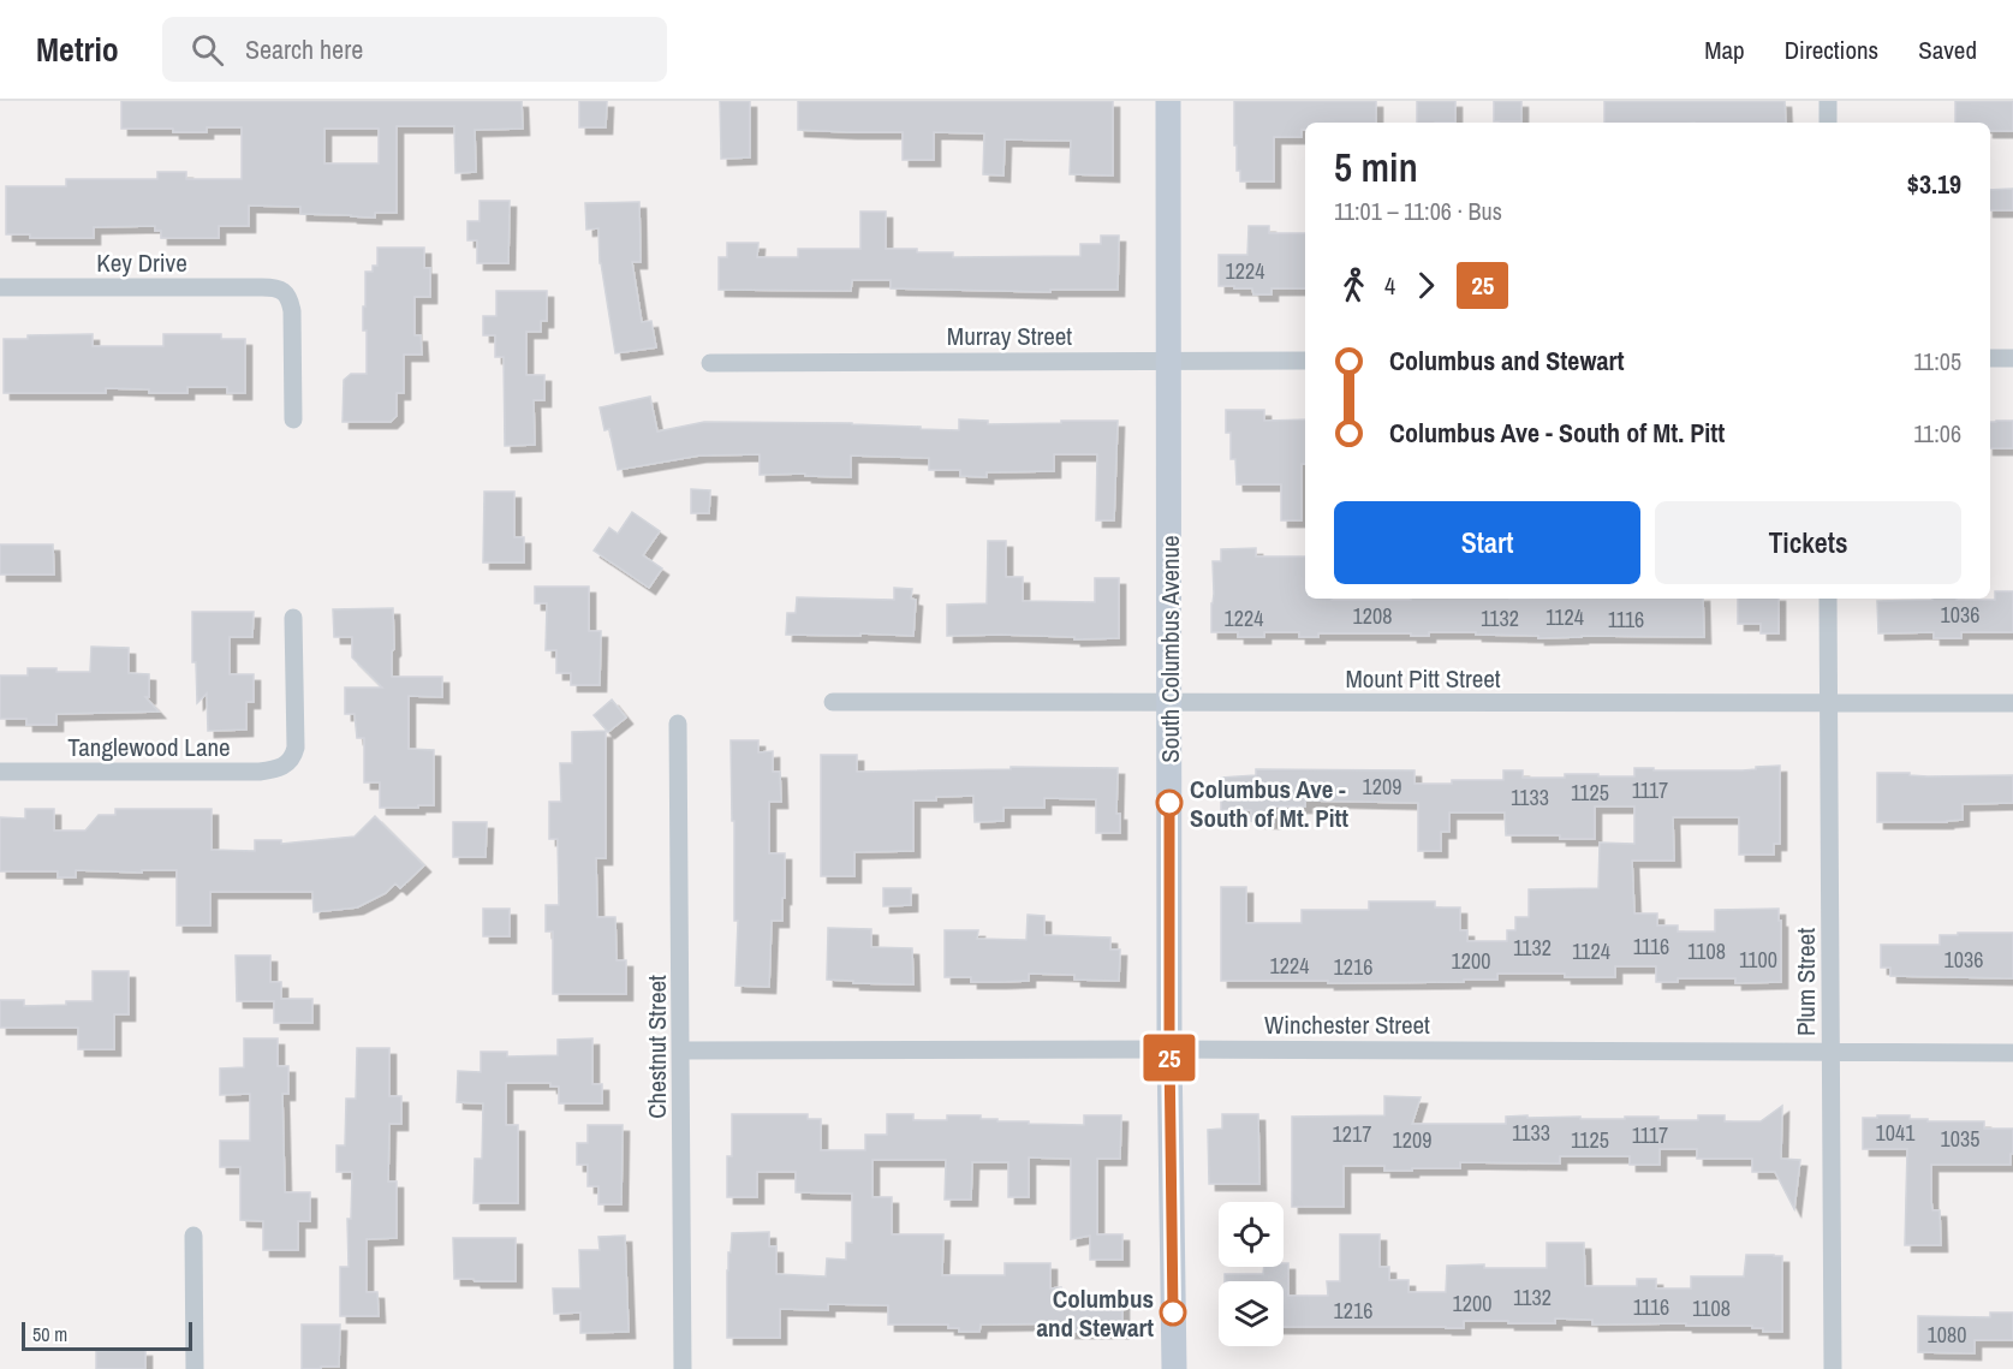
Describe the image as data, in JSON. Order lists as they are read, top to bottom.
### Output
{
  "streets": {
    "main road": ["South Columbus Avenue"],
    "street": [
      "Key Drive",
      "Murray Street",
      "Mount Pitt Street",
      "Tanglewood Lane",
      "Plum Street",
      "Winchester Street",
      "Chestnut Street"
    ]
  },
  "crossings": [
    ["Murray Street", "South Columbus Avenue"],
    ["South Columbus Avenue", "Mount Pitt Street"],
    ["South Columbus Avenue", "Winchester Street"],
    ["Mount Pitt Street", "Plum Street"],
    ["Plum Street", "Winchester Street"],
    ["Winchester Street", "Chestnut Street"]
  ],
  "places": ["Columbus Ave - South of Mt. Pitt", "Columbus and Stewart"],
  "lines": ["bus line 25"],
  "house_numbers": [
    "1224",
    "1036",
    "1208",
    "1124",
    "1224",
    "1132",
    "1116",
    "1209",
    "1117",
    "1125",
    "1133",
    "1116",
    "1132",
    "1124",
    "1108",
    "1100",
    "1036",
    "1200",
    "1224",
    "1216",
    "1133",
    "1041",
    "1217",
    "1117",
    "1035",
    "1209",
    "1125",
    "1132",
    "1200",
    "1116",
    "1108",
    "1216",
    "1080"
  ],
  "scale_bar": "50 m",
  "page": {
    "header": "Metrio",
    "search": "Search here",
    "nav": ["Map", "Directions", "Saved"],
    "on_map": "25",
    "heading": ["5 min", "11:01 – 11:06 · Bus", "$3.19"],
    "legs": ["4", "25"],
    "list": [
      {
        "name": "Columbus and Stewart",
        "value": "11:05"
      },
      {
        "name": "Columbus Ave - South of Mt. Pitt",
        "value": "11:06"
      }
    ],
    "buttons": ["Start", "Tickets"],
    "scale": "50 m"
  }
}
